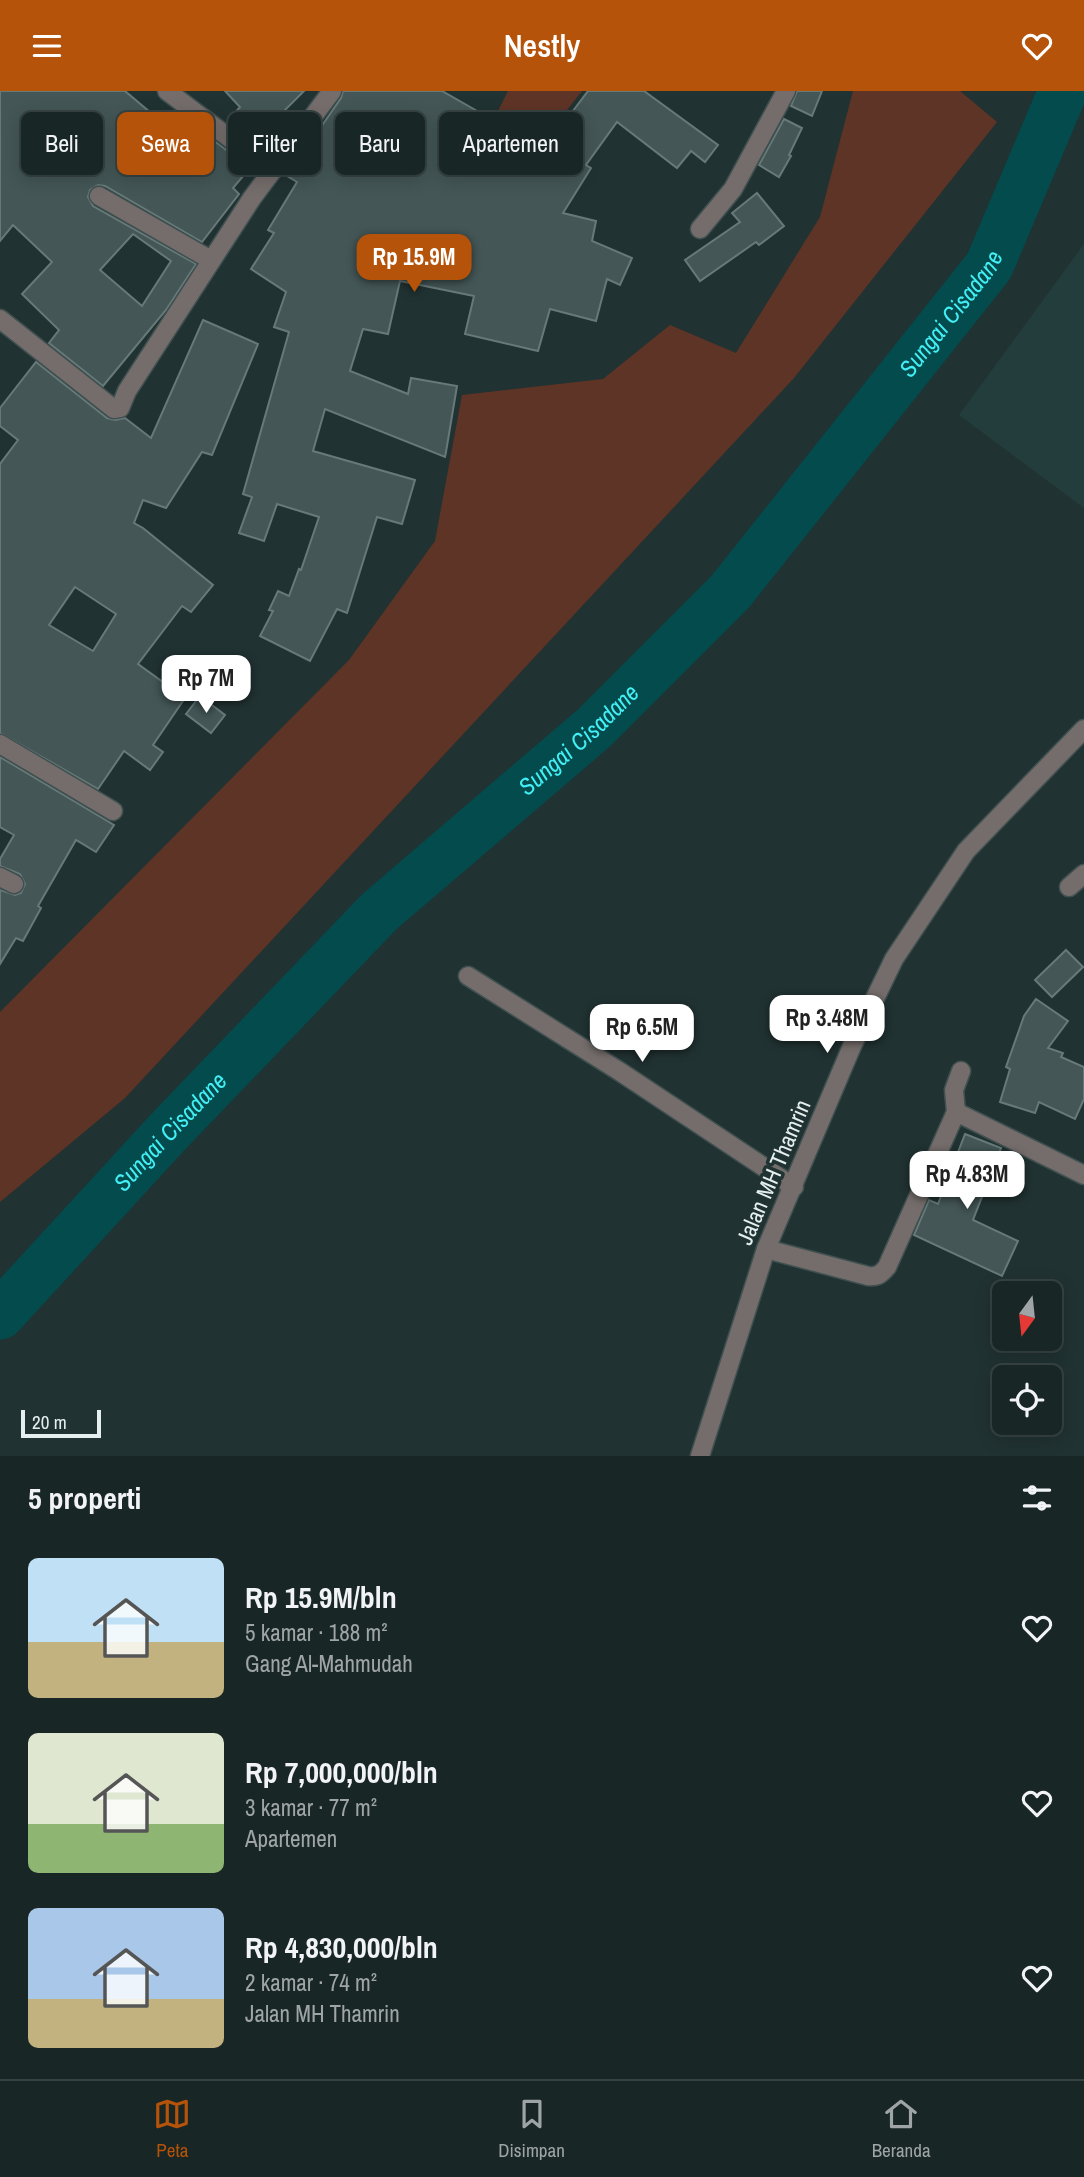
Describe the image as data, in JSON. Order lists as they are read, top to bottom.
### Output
{
  "streets": {
    "street": ["Jalan MH Thamrin"]
  },
  "water": ["Sungai Cisadane"],
  "scale_bar": "20 m",
  "north": "bottom",
  "page": {
    "header": "Nestly",
    "chip": [
      "Beli",
      "Sewa",
      "Filter",
      "Baru",
      "Apartemen"
    ],
    "price": [
      "Rp 15.9M",
      "Rp 7M",
      "Rp 3.48M",
      "Rp 6.5M",
      "Rp 4.83M"
    ],
    "scale": "20 m",
    "heading": "5 properti",
    "list": [
      {
        "name": "Rp 15.9M/bln",
        "note": "5 kamar · 188 m² · Gang Al-Mahmudah"
      },
      {
        "name": "Rp 7,000,000/bln",
        "note": "3 kamar · 77 m² · Apartemen"
      },
      {
        "name": "Rp 4,830,000/bln",
        "note": "2 kamar · 74 m² · Jalan MH Thamrin"
      }
    ],
    "tabs": ["Peta", "Disimpan", "Beranda"]
  }
}
